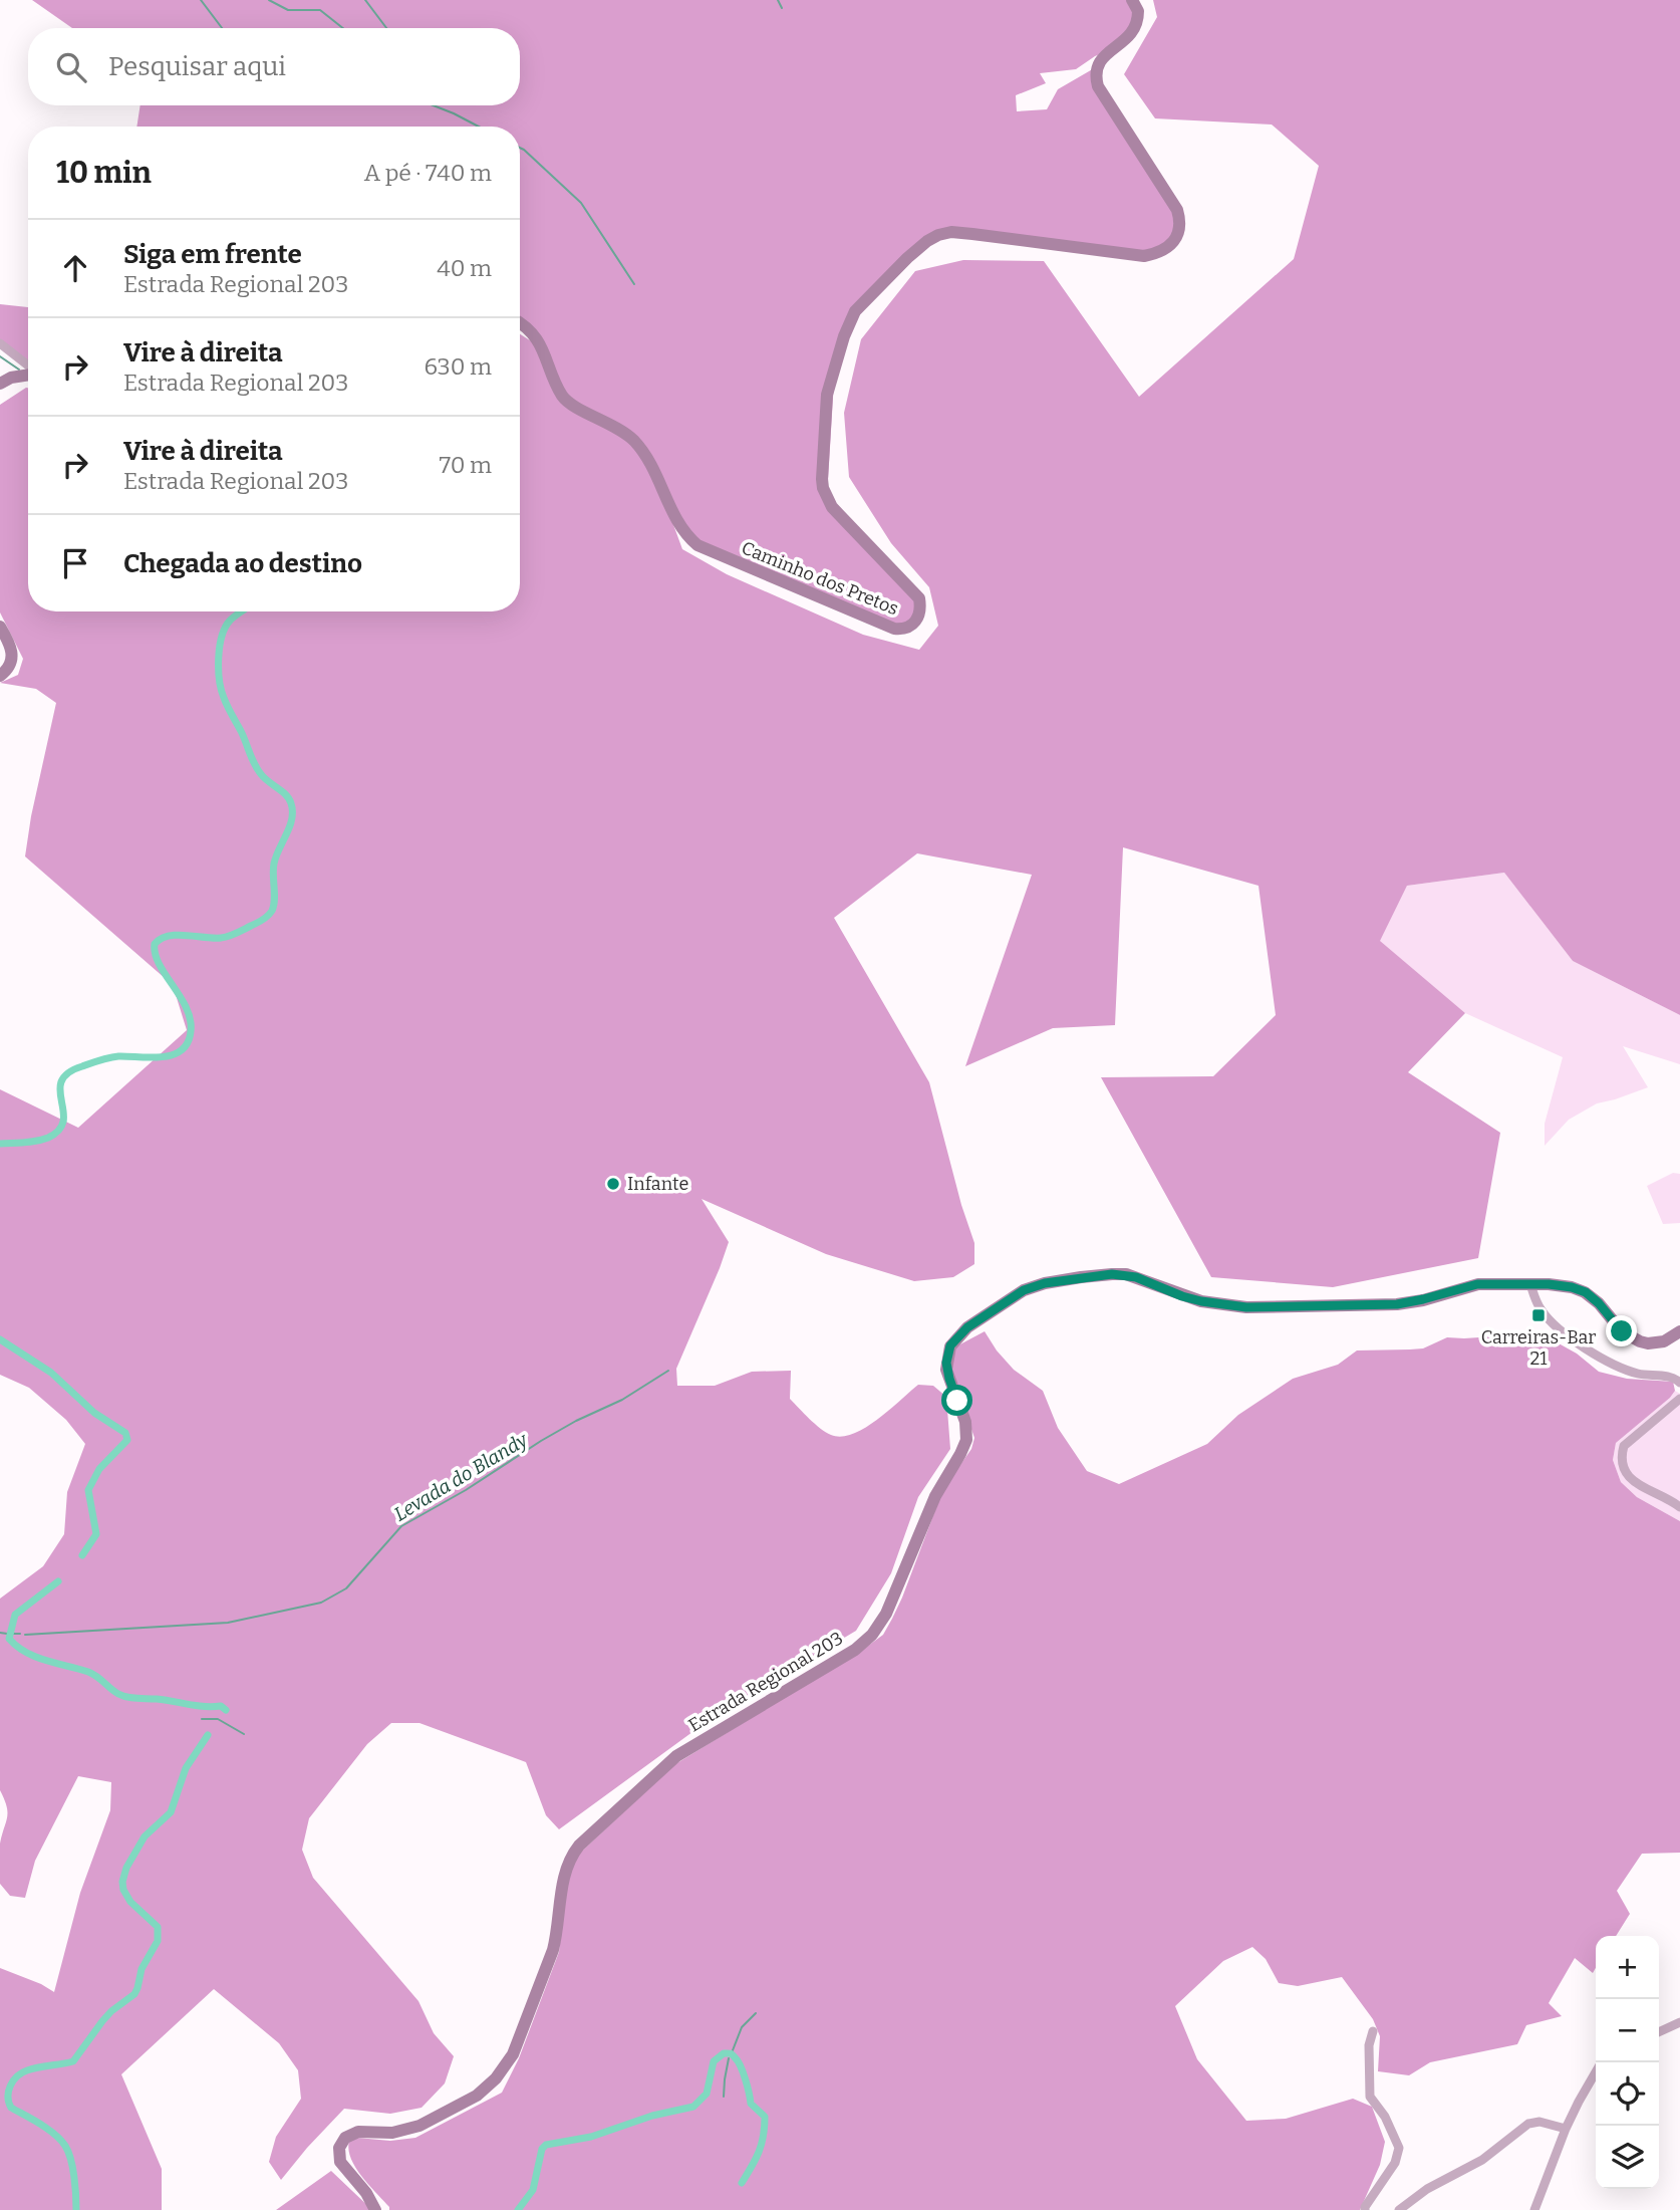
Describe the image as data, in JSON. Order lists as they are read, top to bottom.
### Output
{
  "streets": {
    "main road": ["Caminho dos Pretos", "Estrada Regional 203"]
  },
  "water": ["Levada do Blandy"],
  "places": {
    "other": ["Infante"],
    "transit": ["Carreiras-Bar 21"]
  },
  "page": {
    "search": "Pesquisar aqui",
    "heading": ["10 min", "A pé · 740 m"],
    "list": [
      ["Siga em frente", "Estrada Regional 203", "40 m"],
      ["Vire à direita", "Estrada Regional 203", "630 m"],
      ["Vire à direita", "Estrada Regional 203", "70 m"],
      "Chegada ao destino"
    ],
    "map_buttons": ["+", "−"]
  }
}
